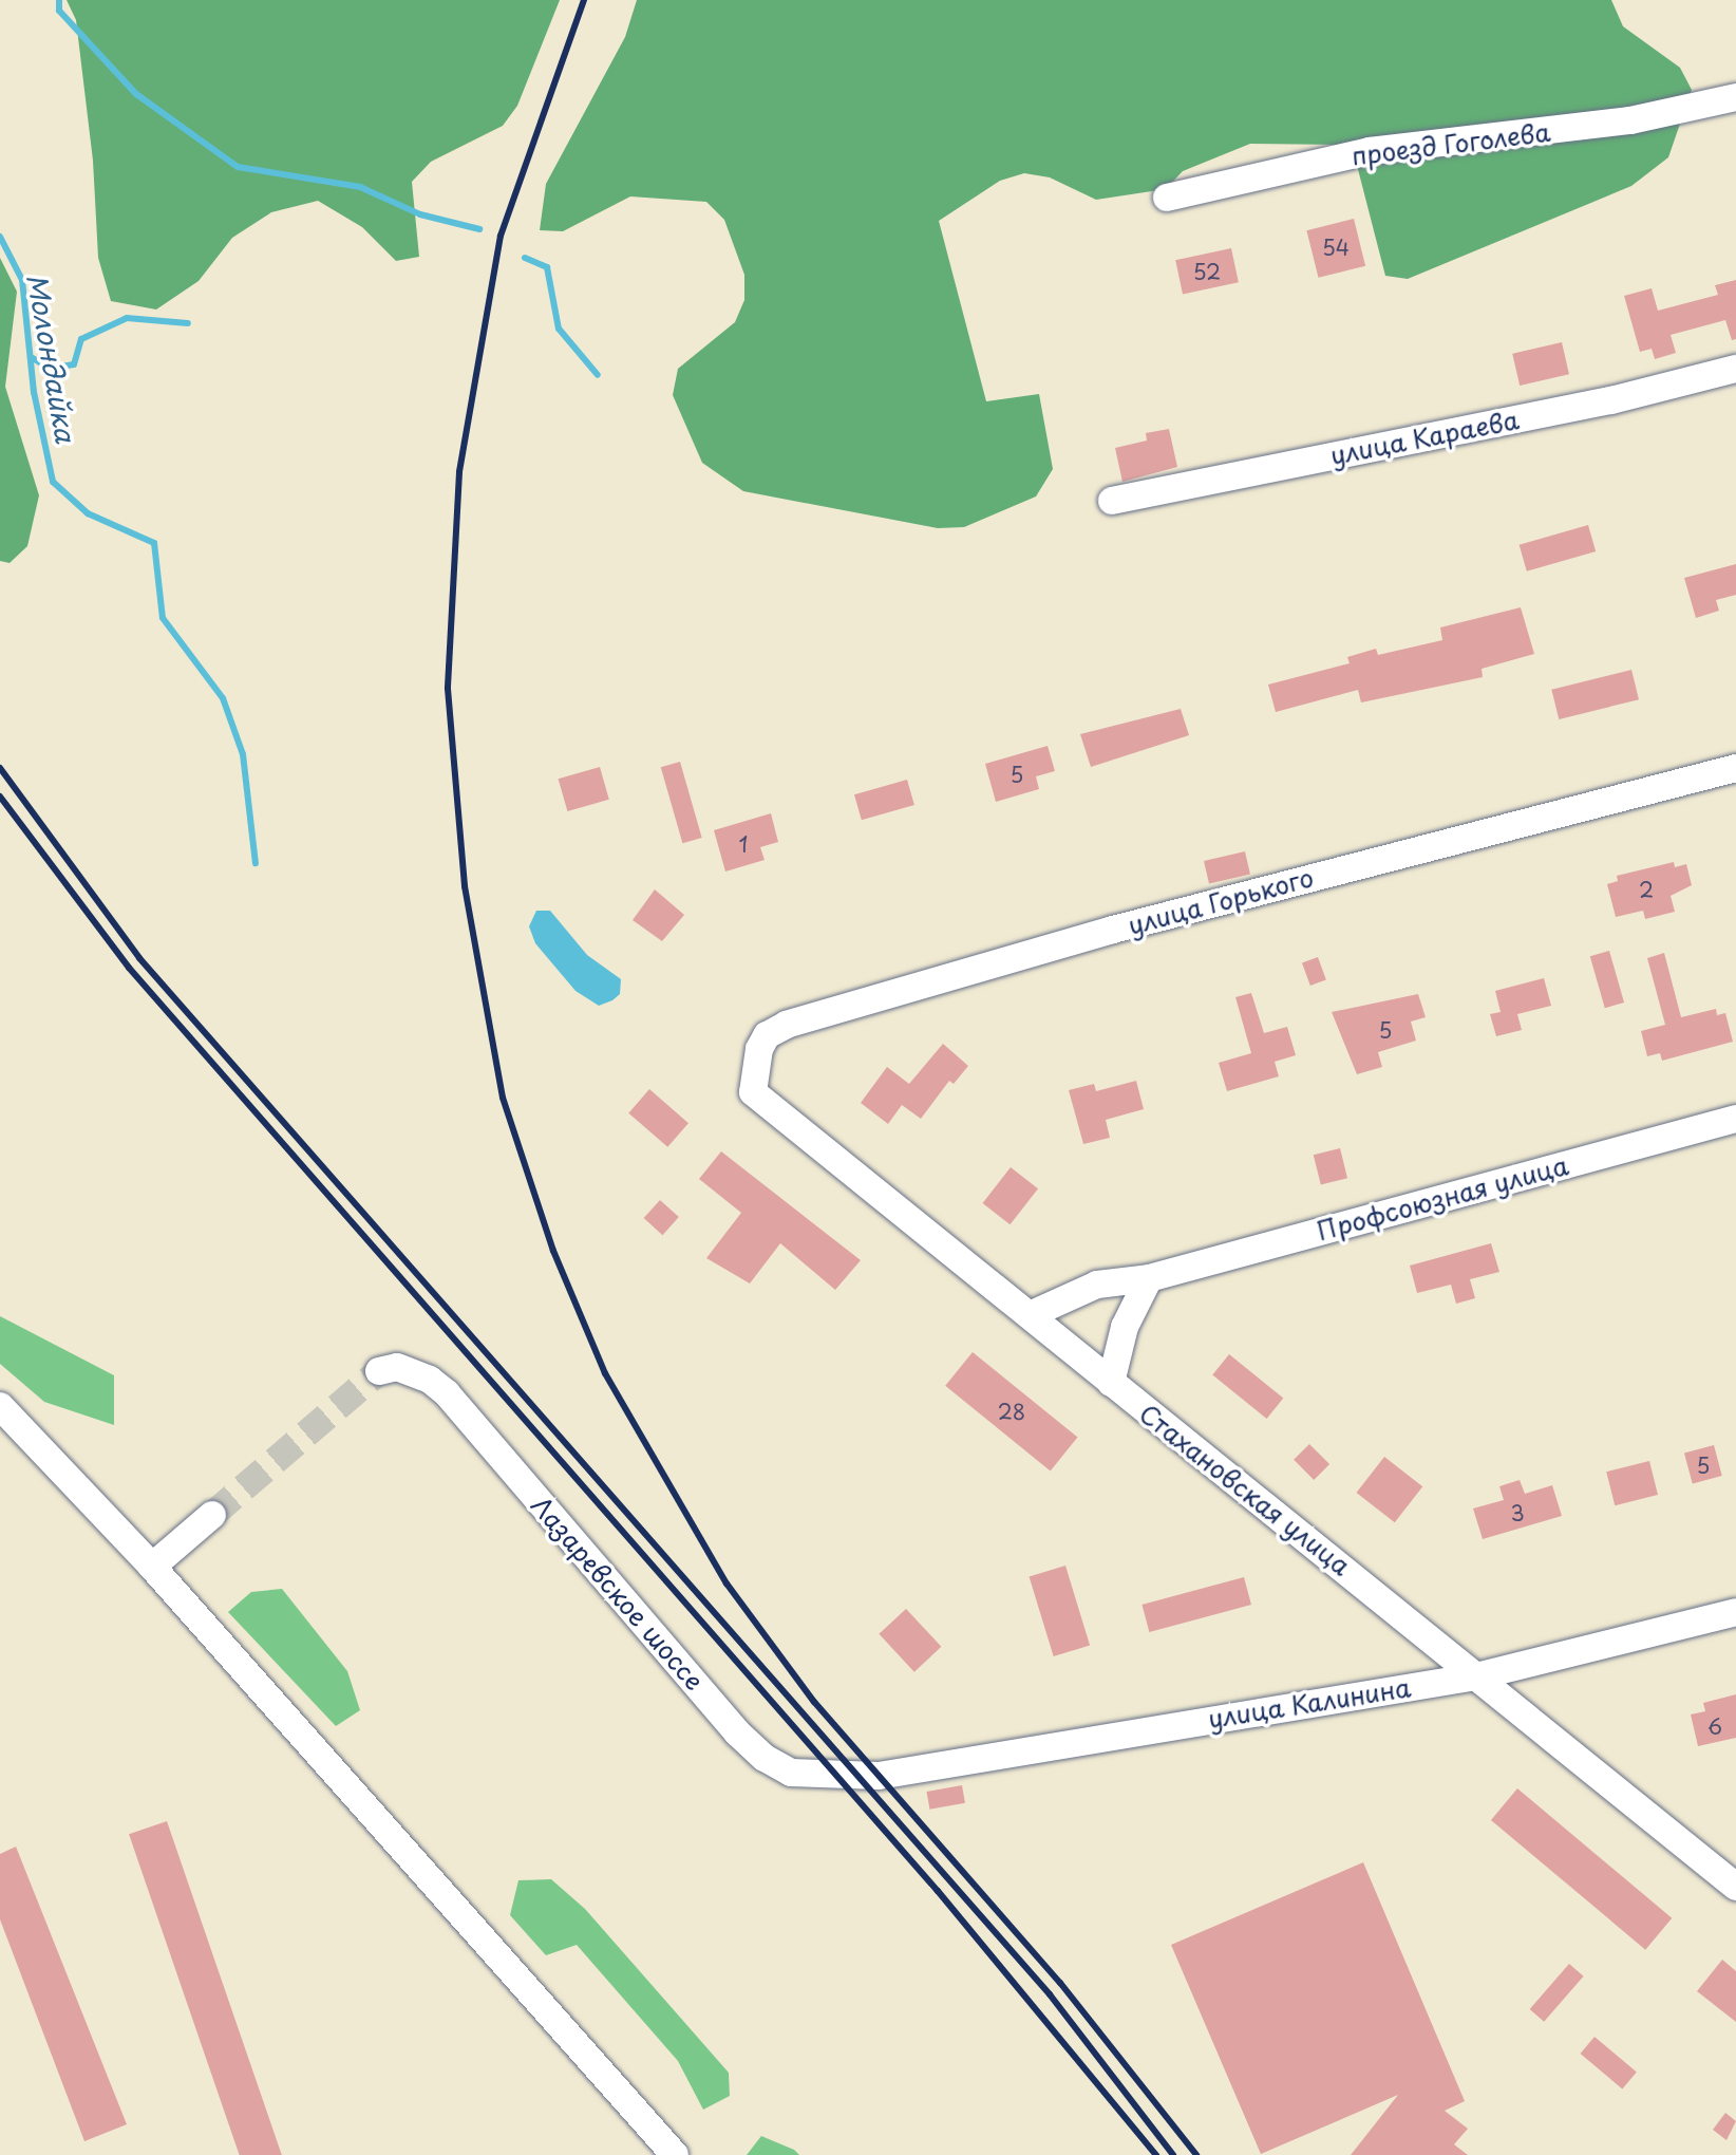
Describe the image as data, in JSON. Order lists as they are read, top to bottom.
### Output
{
  "streets": {
    "street": [
      "проезд Гоголева",
      "улица Караева",
      "улица Горького",
      "Профсоюзная улица",
      "Стахановская улица",
      "Лазаревское шоссе",
      "улица Калинина"
    ]
  },
  "crossings": [
    ["улица Горького", "Стахановская улица"],
    ["Профсоюзная улица", "Стахановская улица"],
    ["Стахановская улица", "улица Калинина"],
    ["Лазаревское шоссе", "улица Калинина"]
  ],
  "water": ["Молондайка"],
  "house_numbers": [
    "54",
    "52",
    "5",
    "1",
    "2",
    "5",
    "28",
    "5",
    "3",
    "6"
  ]
}
